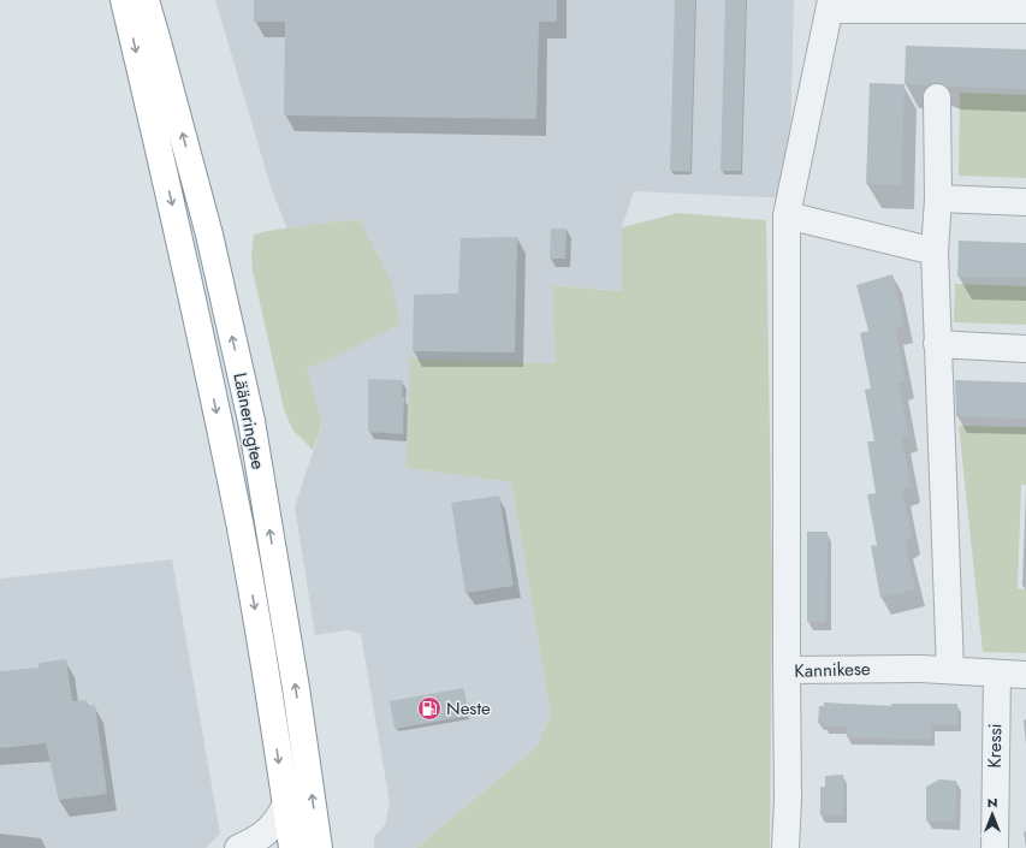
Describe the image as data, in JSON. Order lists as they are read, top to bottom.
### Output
{
  "streets": {
    "highway": ["Lääneringtee"],
    "street": ["Kannikese", "Kressi"]
  },
  "crossings": [
    ["Kannikese", "Kressi"]
  ],
  "places": {
    "fuel station": ["Neste"]
  },
  "north": "top"
}
